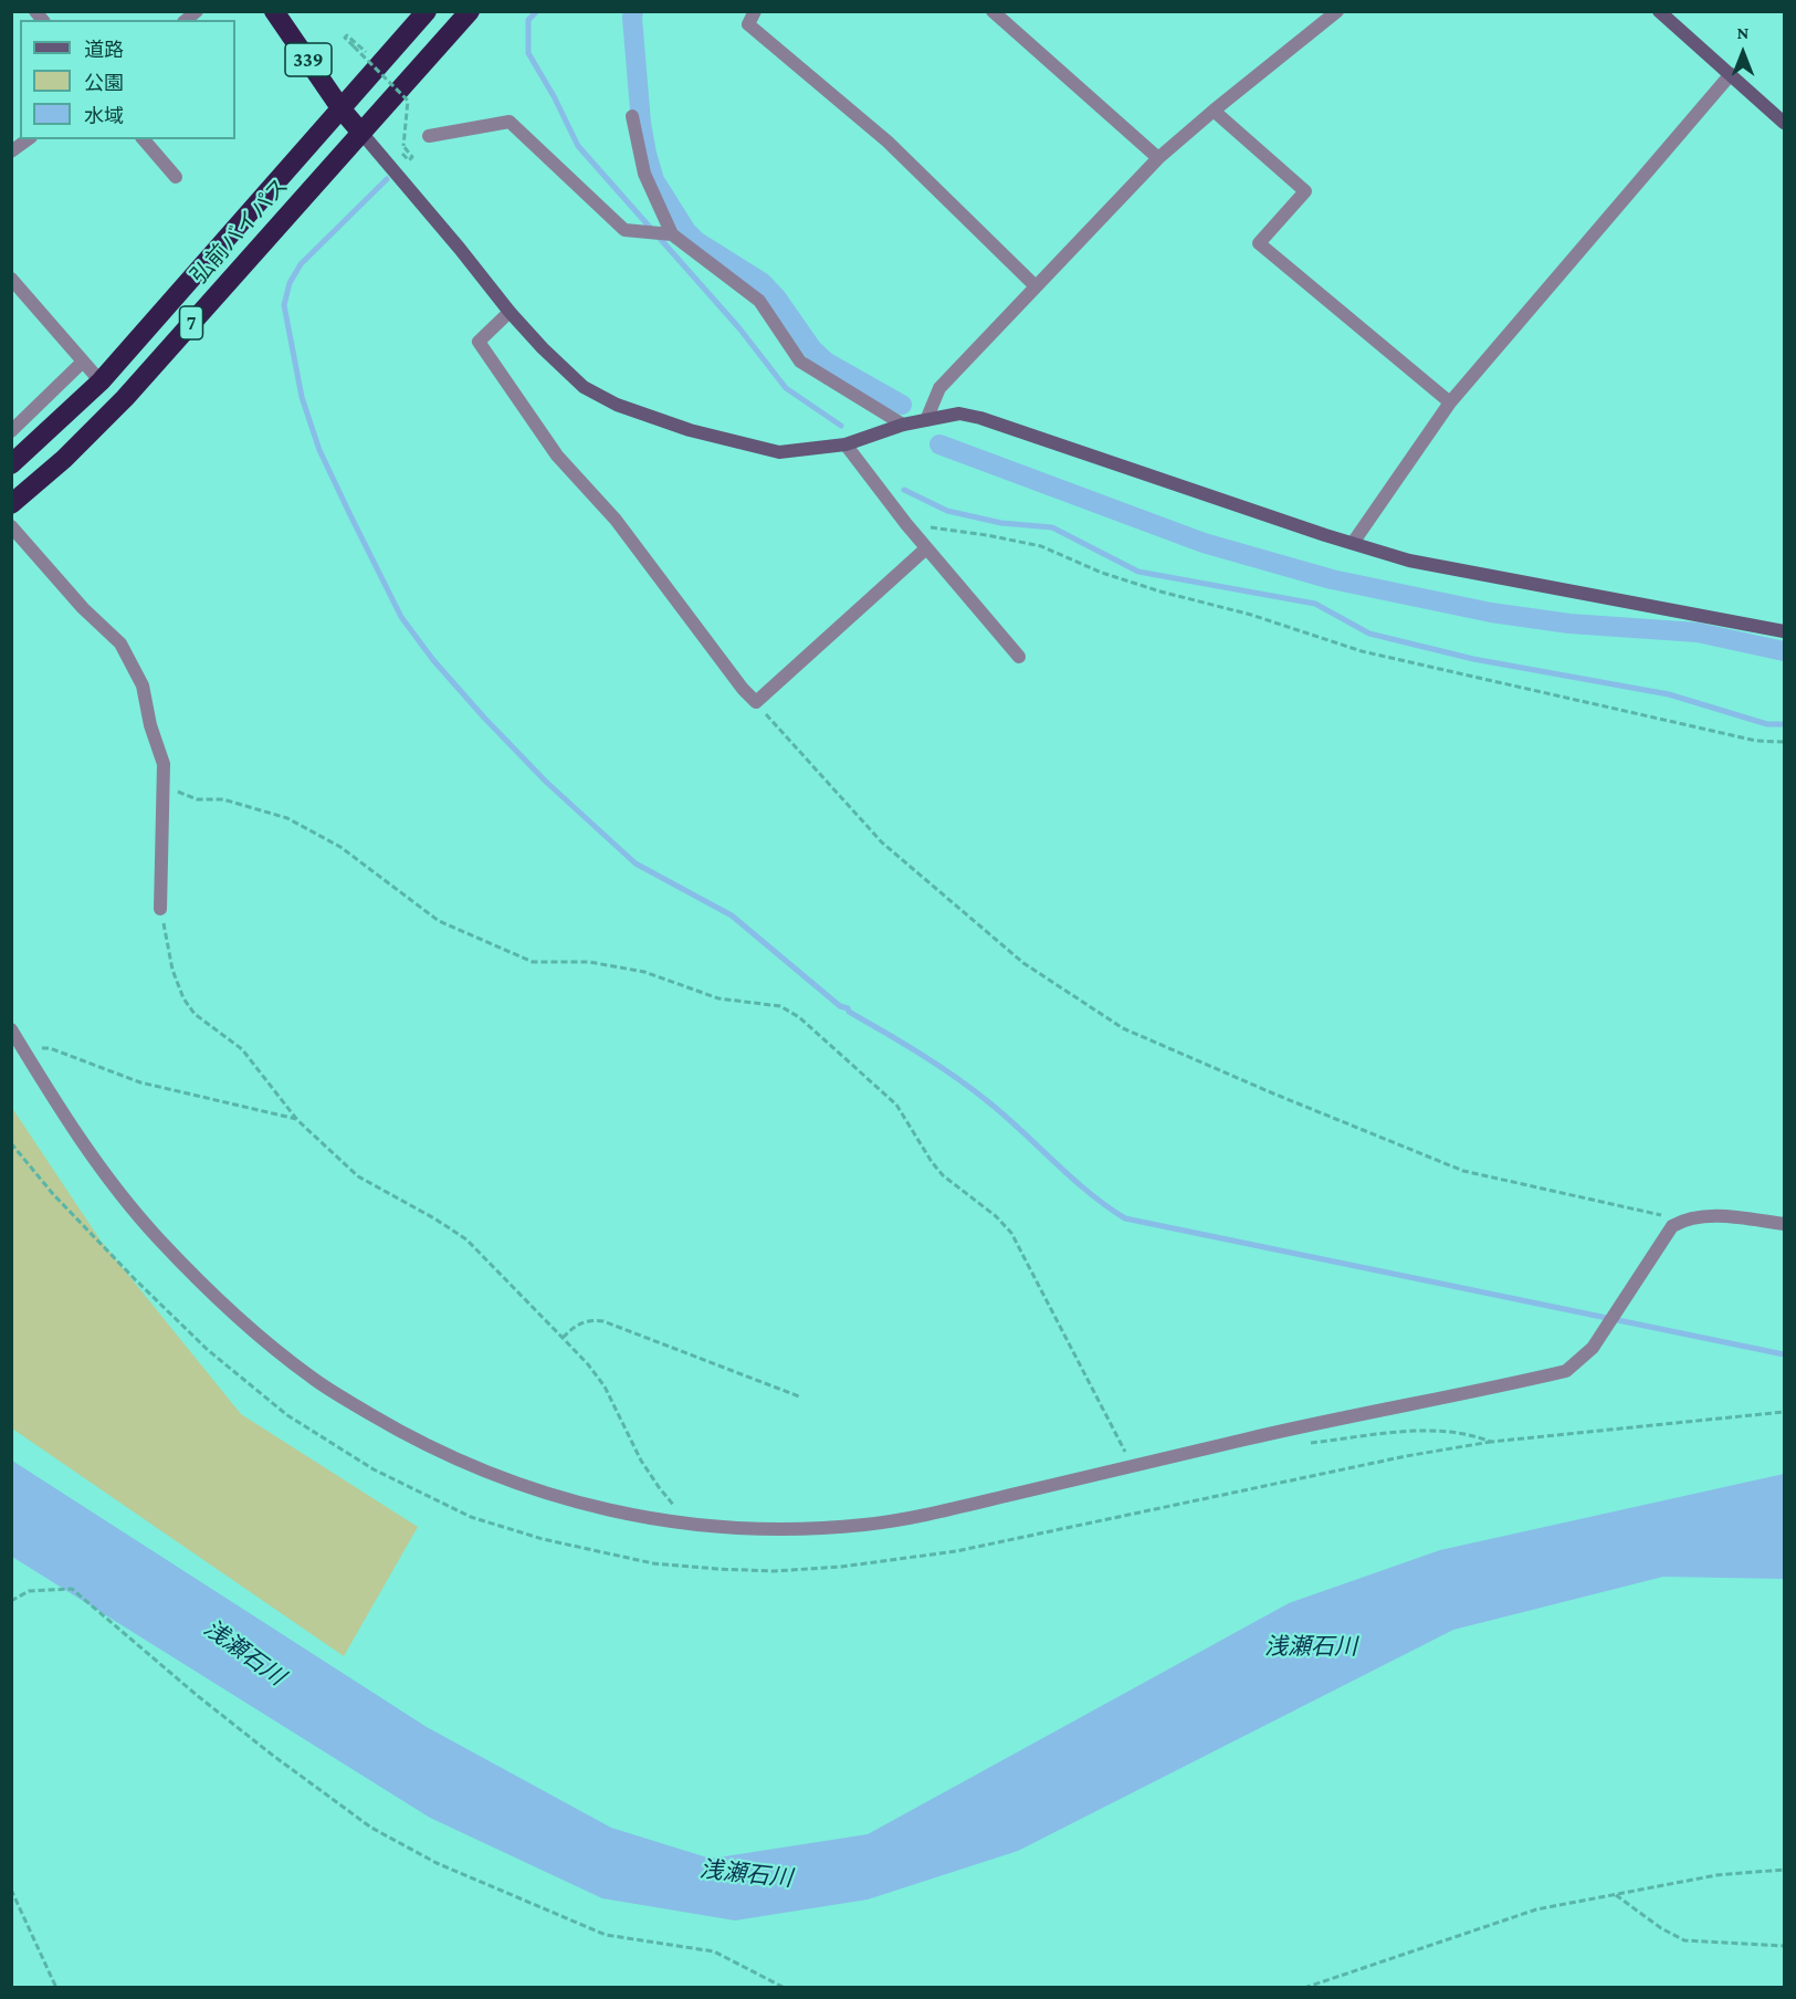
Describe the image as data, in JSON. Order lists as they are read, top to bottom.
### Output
{
  "streets": {
    "highway": ["339", "弘前バイパス", "7"]
  },
  "crossings": [
    ["339", "弘前バイパス"]
  ],
  "water": ["浅瀬石川"],
  "legend": ["道路", "公園", "水域"],
  "north": "top"
}
